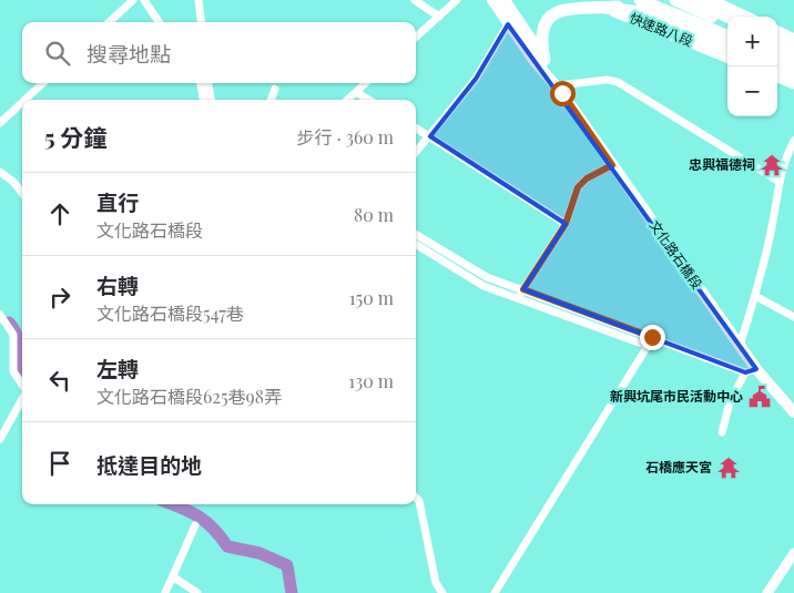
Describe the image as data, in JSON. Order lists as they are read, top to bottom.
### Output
{
  "streets": {
    "main road": ["快速路八段", "文化路石橋段"]
  },
  "places": {
    "temple": ["忠興福德祠", "石橋應天宮"],
    "public building": ["新興坑尾市民活動中心"]
  },
  "page": {
    "map_buttons": ["+", "−"],
    "search": "搜尋地點",
    "heading": ["5 分鐘", "步行 · 360 m"],
    "list": [
      ["直行", "文化路石橋段", "80 m"],
      ["右轉", "文化路石橋段547巷", "150 m"],
      ["左轉", "文化路石橋段625巷98弄", "130 m"],
      "抵達目的地"
    ]
  }
}
